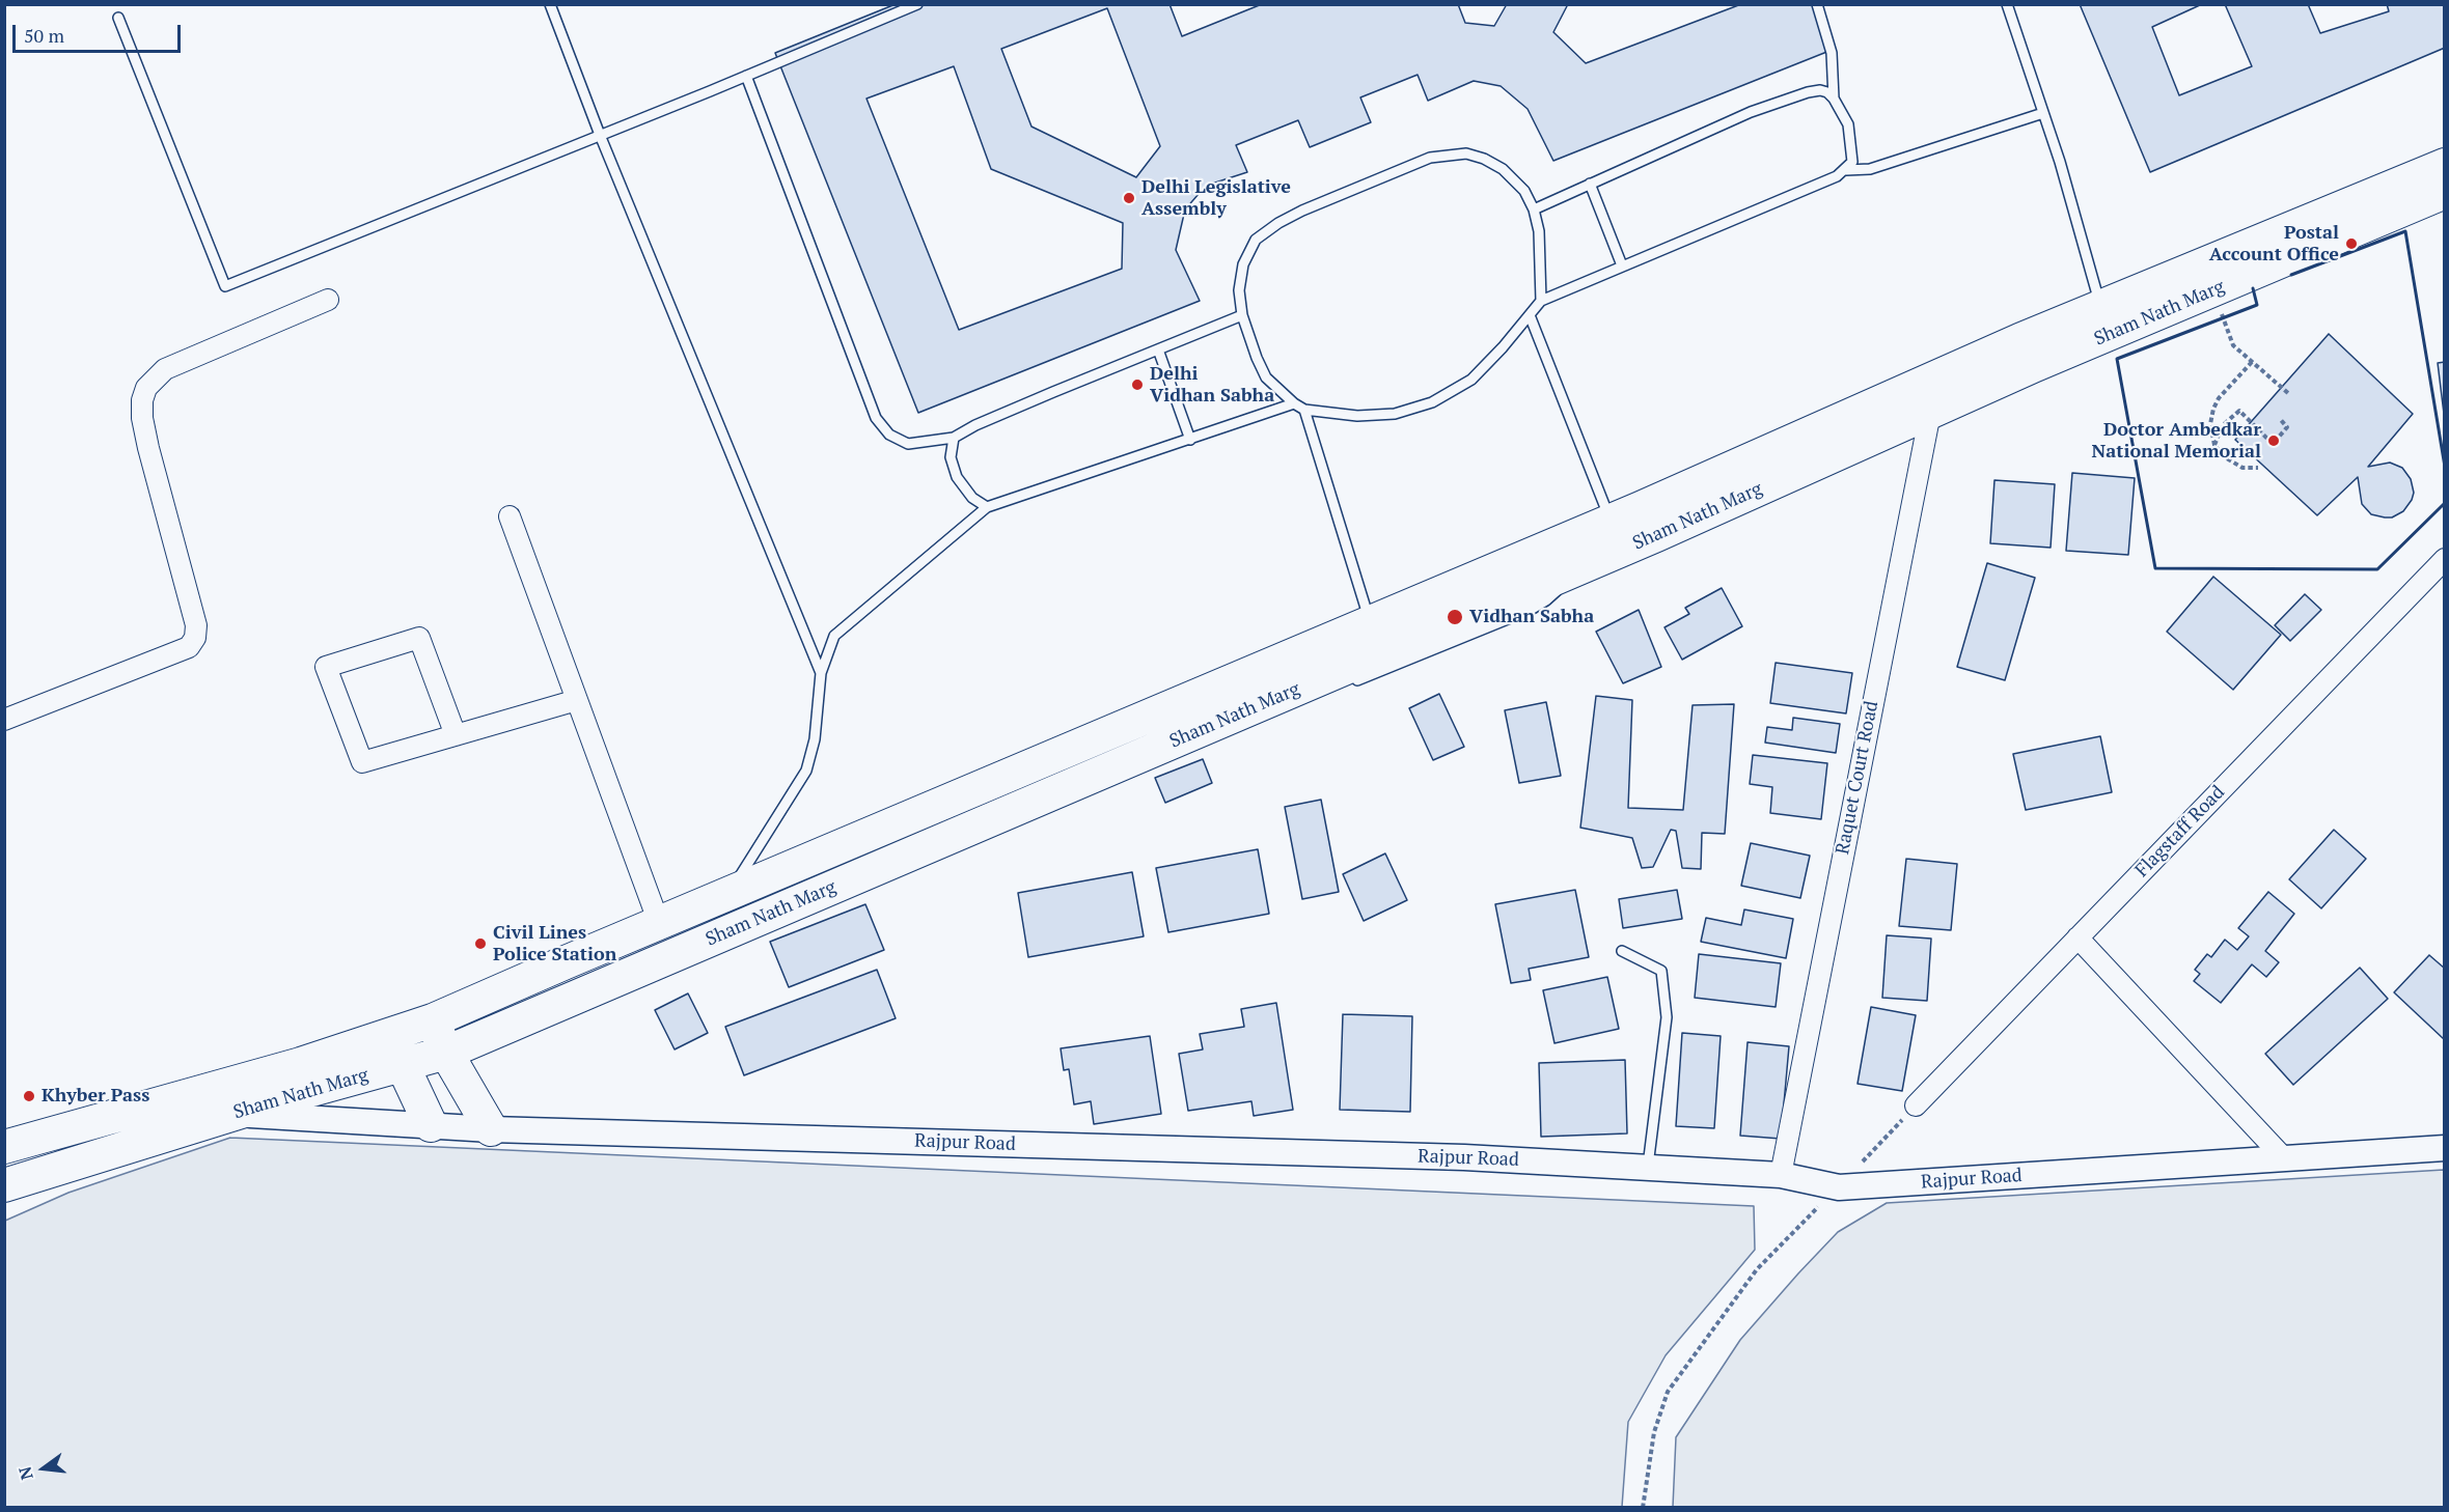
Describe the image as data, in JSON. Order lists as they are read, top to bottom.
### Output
{
  "streets": {
    "main road": ["Sham Nath Marg"],
    "street": ["Raquet Court Road", "Flagstaff Road", "Rajpur Road"]
  },
  "crossings": [
    ["Sham Nath Marg", "Raquet Court Road"],
    ["Sham Nath Marg", "Rajpur Road"],
    ["Raquet Court Road", "Rajpur Road"]
  ],
  "places": [
    "Delhi Legislative Assembly",
    "Postal Account Office",
    "Delhi Vidhan Sabha",
    "Doctor Ambedkar National Memorial",
    "Vidhan Sabha",
    "Civil Lines Police Station",
    "Khyber Pass"
  ],
  "scale_bar": "50 m",
  "north": "left"
}
